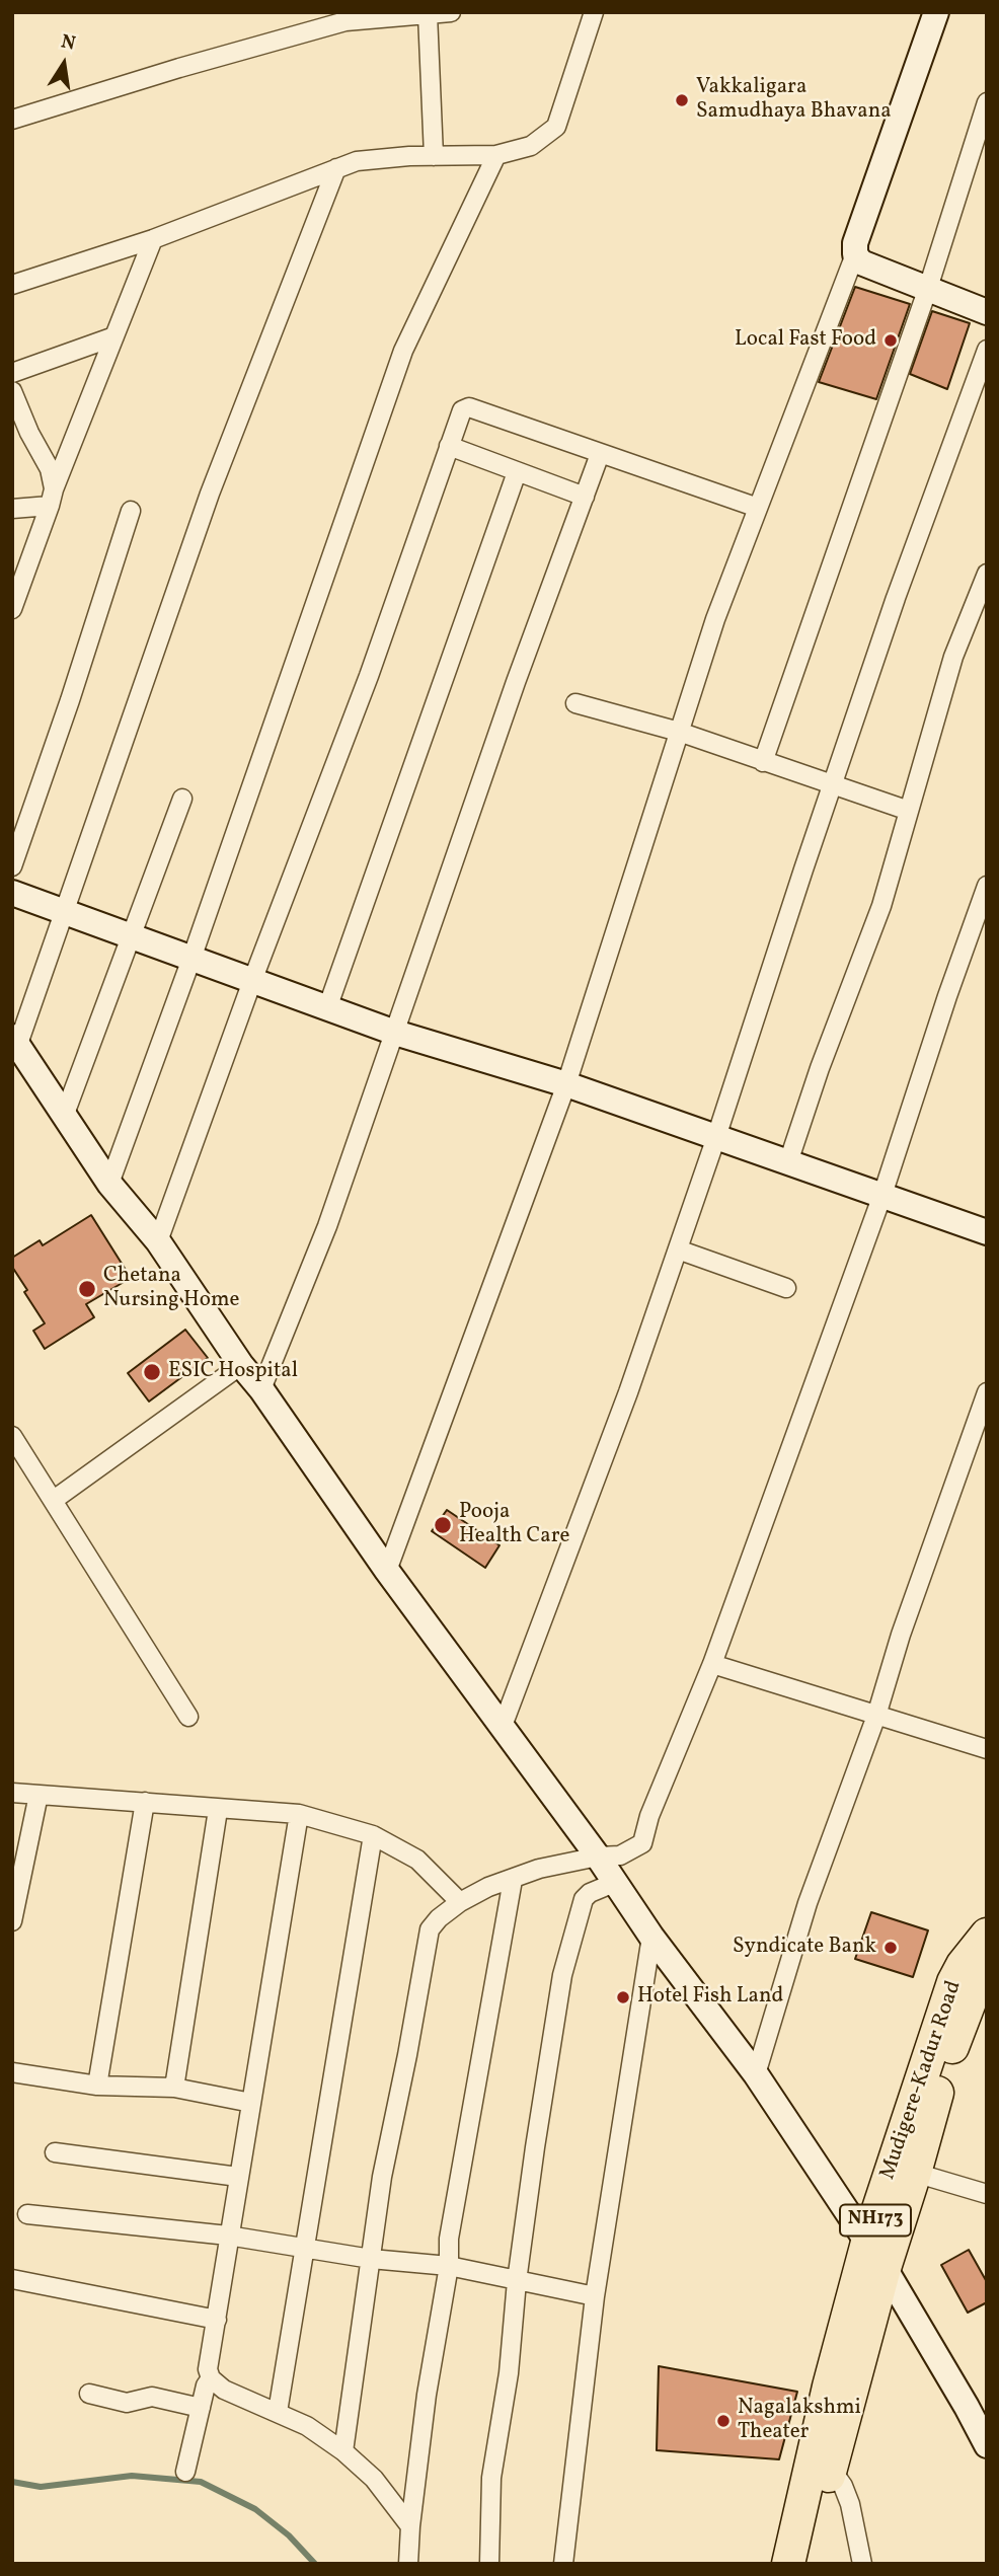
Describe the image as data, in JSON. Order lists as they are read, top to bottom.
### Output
{
  "streets": {
    "highway": ["Mudigere-Kadur Road", "NH173"]
  },
  "places": [
    "Vakkaligara Samudhaya Bhavana",
    "Local Fast Food",
    "Chetana Nursing Home",
    "ESIC Hospital",
    "Pooja Health Care",
    "Syndicate Bank",
    "Hotel Fish Land",
    "Nagalakshmi Theater"
  ],
  "north": "top"
}
